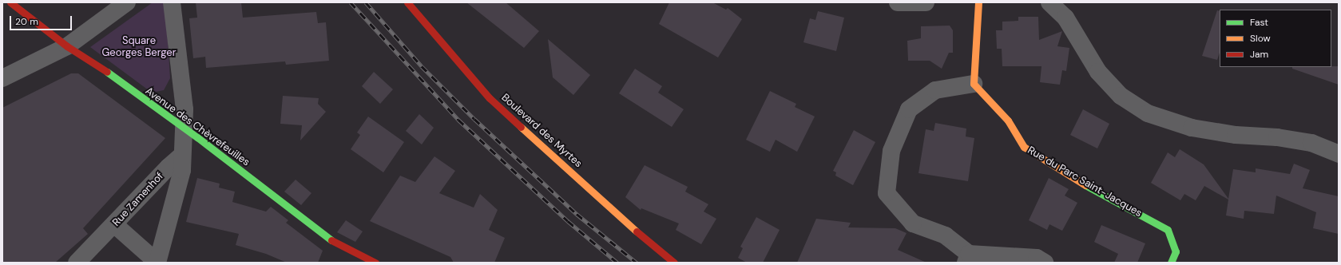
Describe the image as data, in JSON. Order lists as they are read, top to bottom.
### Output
{
  "streets": {
    "street": [
      "Avenue des Chèvrefeuilles",
      "Boulevard des Myrtes",
      "Rue du Parc Saint-Jacques",
      "Rue Zamenhof"
    ]
  },
  "parks": ["Square Georges Berger"],
  "legend": ["Fast", "Slow", "Jam"],
  "scale_bar": "20 m"
}
